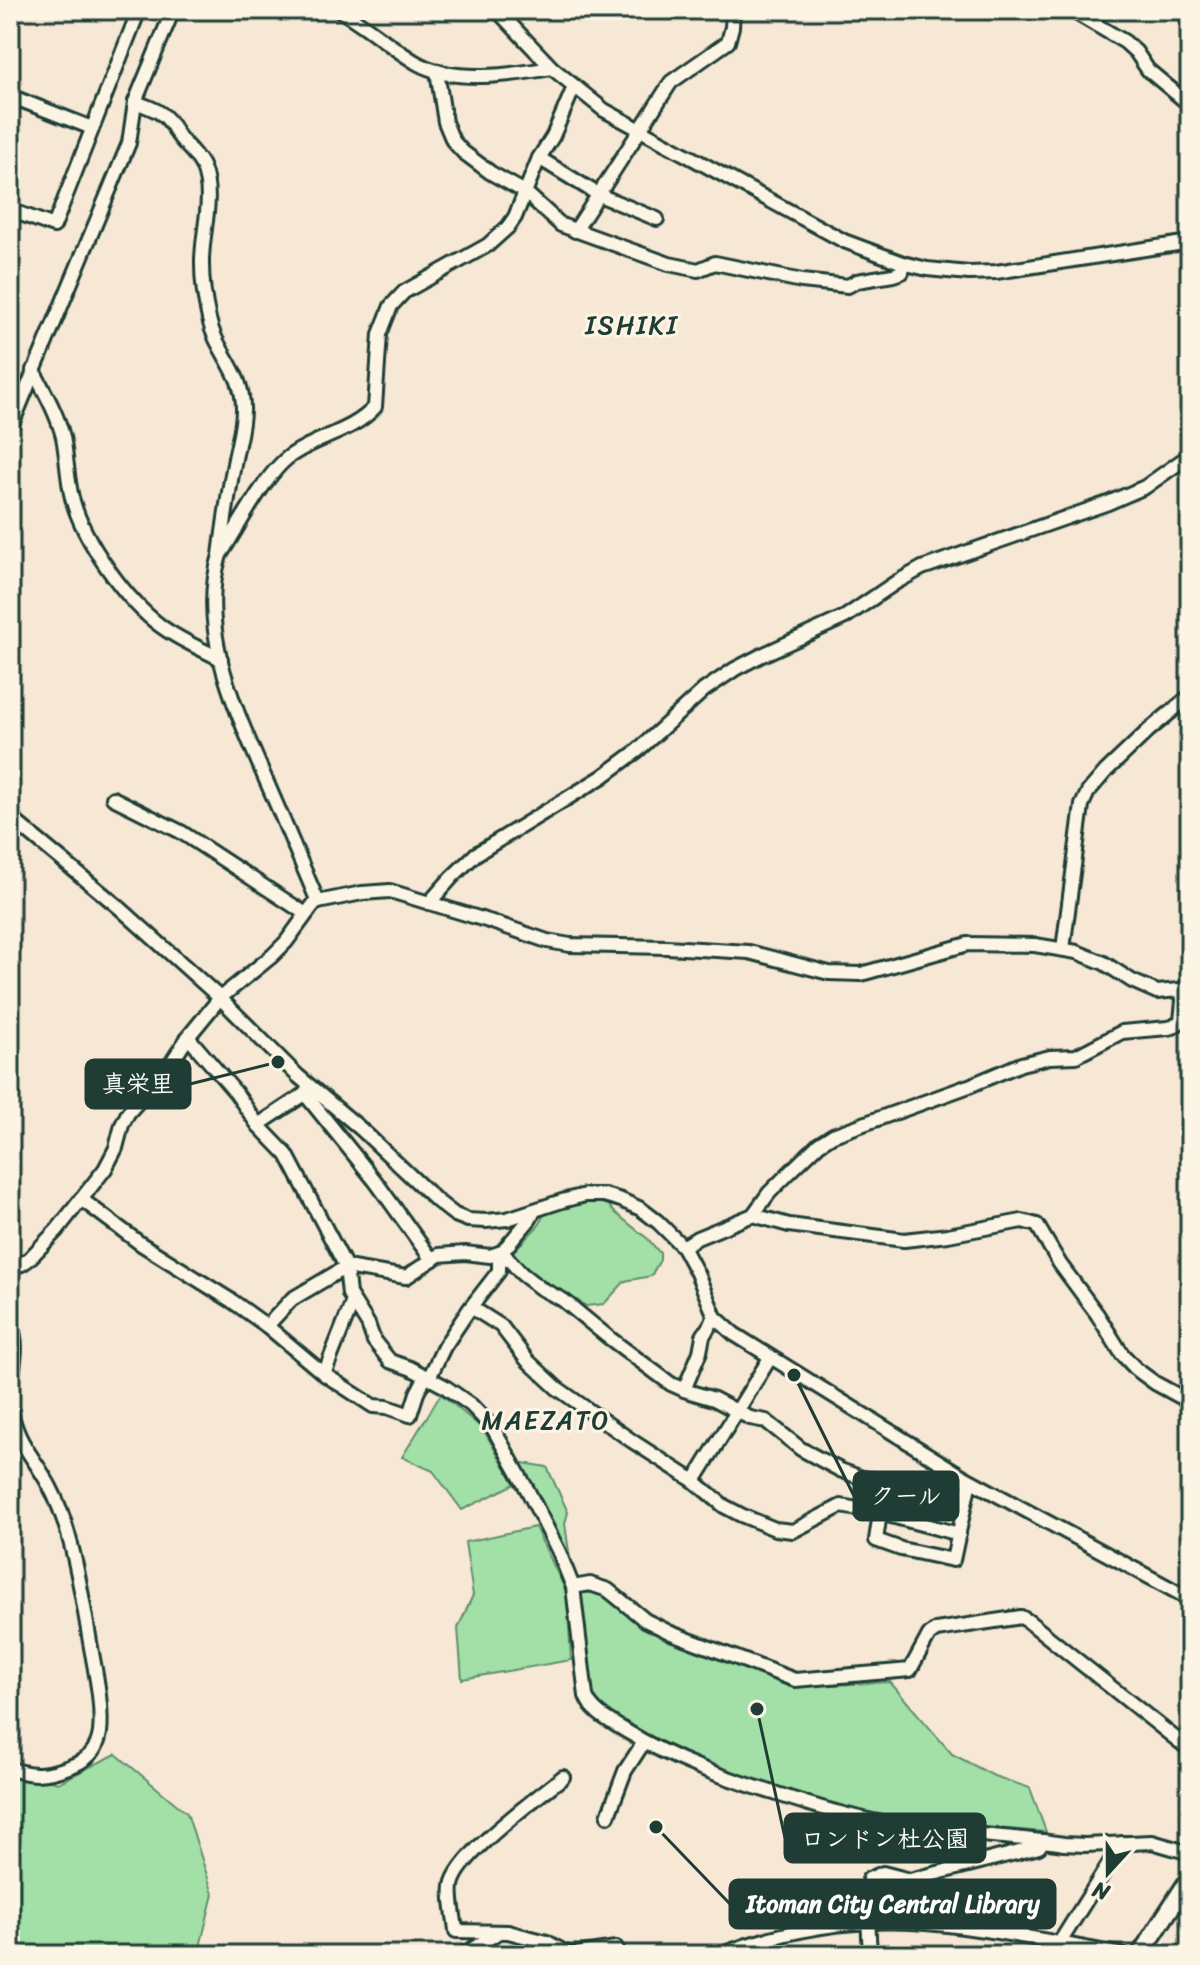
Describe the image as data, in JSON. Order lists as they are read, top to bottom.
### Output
{
  "districts": ["ISHIKI", "MAEZATO"],
  "places": [
    "真栄里",
    "クール",
    "ロンドン杜公園",
    "Itoman City Central Library"
  ],
  "north": "bottom"
}
